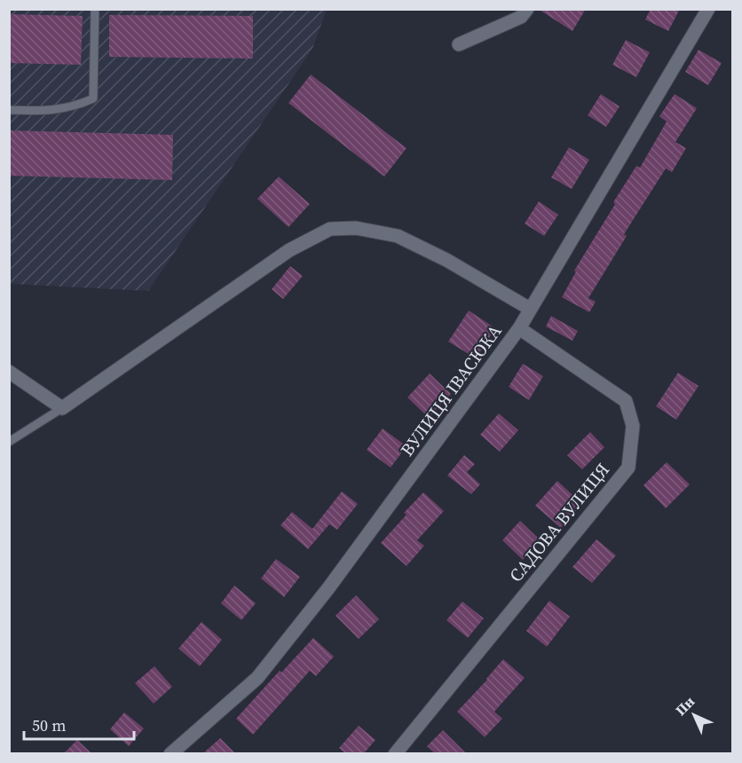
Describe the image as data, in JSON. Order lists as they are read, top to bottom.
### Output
{
  "streets": {
    "street": ["ВУЛИЦЯ ІВАСЮКА", "САДОВА ВУЛИЦЯ"]
  },
  "crossings": [
    ["ВУЛИЦЯ ІВАСЮКА", "САДОВА ВУЛИЦЯ"]
  ],
  "scale_bar": "50 m",
  "north": "top left"
}
